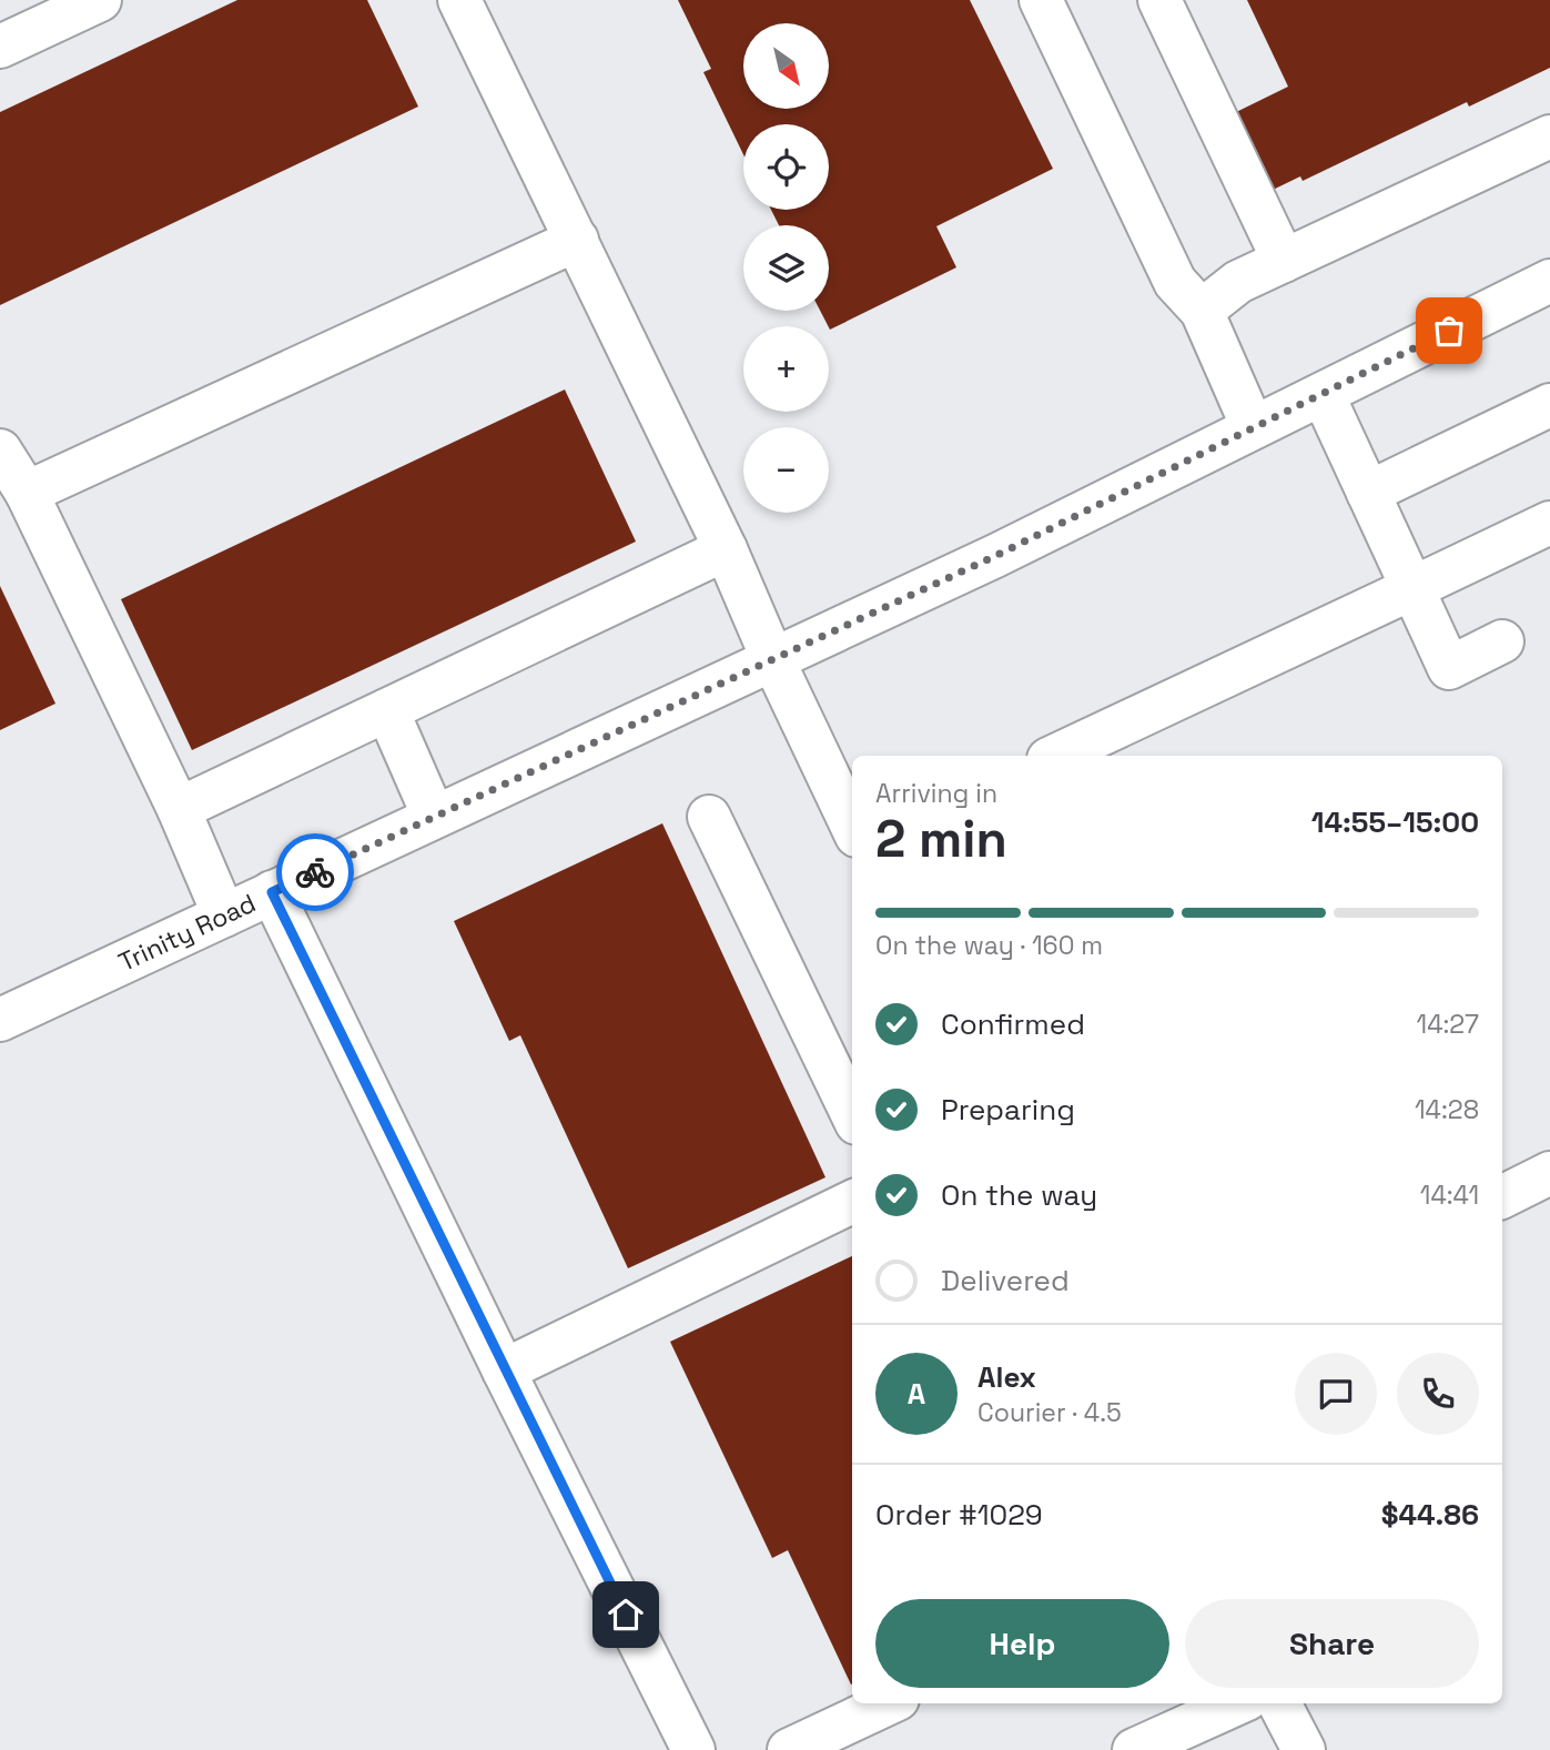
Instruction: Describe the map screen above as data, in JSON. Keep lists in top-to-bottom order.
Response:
{
  "streets": {
    "street": ["Trinity Road"]
  },
  "north": "bottom right",
  "page": {
    "map_buttons": ["+", "−"],
    "heading": ["2 min", "Arriving in", "14:55–15:00"],
    "panel": [
      "Alex",
      "Courier · 4.5",
      "Order #1029",
      "$44.86"
    ],
    "bar": "On the way · 160 m",
    "list": [
      ["Confirmed", "14:27"],
      ["Preparing", "14:28"],
      ["On the way", "14:41"],
      "Delivered"
    ],
    "round": "A",
    "buttons": ["Help", "Share"]
  }
}
